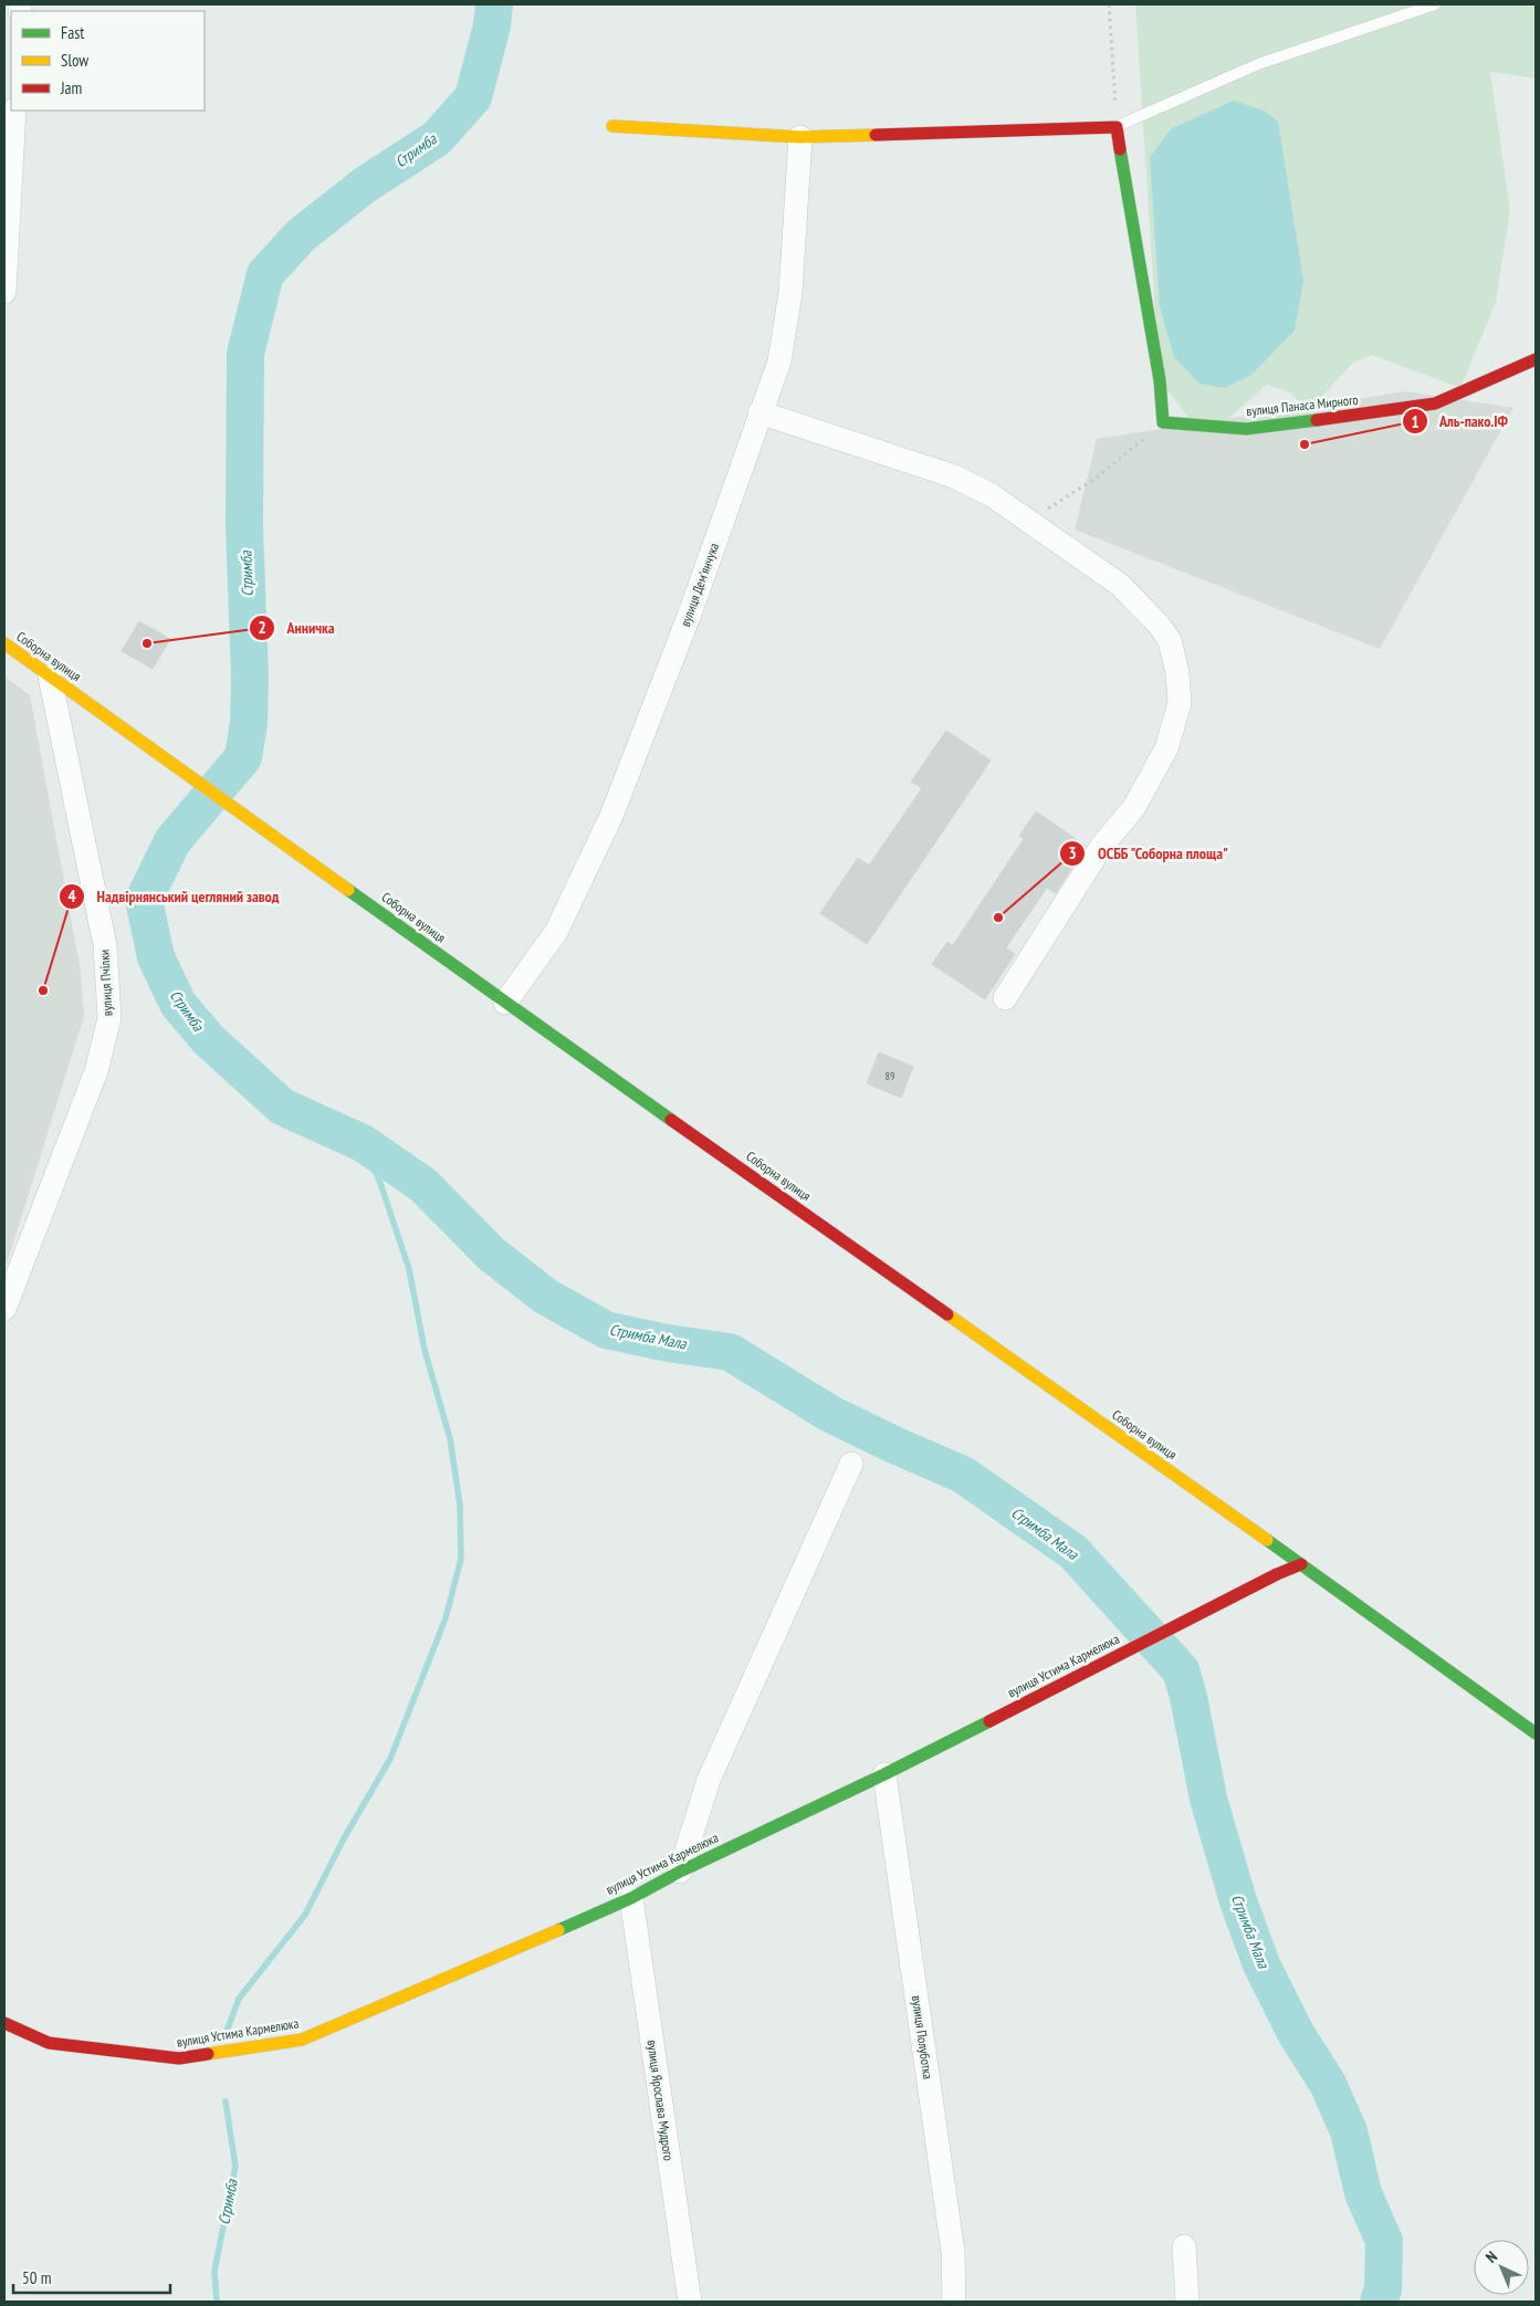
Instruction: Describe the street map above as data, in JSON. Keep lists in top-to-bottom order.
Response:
{
  "streets": {
    "street": [
      "вулиця Панаса Мирного",
      "вулиця Демʼянчука",
      "Соборна вулиця",
      "вулиця Пчілки",
      "вулиця Устима Кармелюка",
      "вулиця Полуботка",
      "вулиця Ярослава Мудрого"
    ]
  },
  "crossings": [
    ["вулиця Демʼянчука", "Соборна вулиця"],
    ["Соборна вулиця", "вулиця Пчілки"],
    ["Соборна вулиця", "вулиця Устима Кармелюка"],
    ["вулиця Устима Кармелюка", "вулиця Полуботка"],
    ["вулиця Устима Кармелюка", "вулиця Ярослава Мудрого"]
  ],
  "water": ["Стримба", "Стримба Мала"],
  "places": [
    "Аль-пако.ІФ",
    "Анничка",
    "ОСББ \"Соборна площа\"",
    "Надвірнянський цегляний завод"
  ],
  "house_numbers": ["89"],
  "legend": ["Fast", "Slow", "Jam"],
  "scale_bar": "50 m",
  "north": "top left"
}
